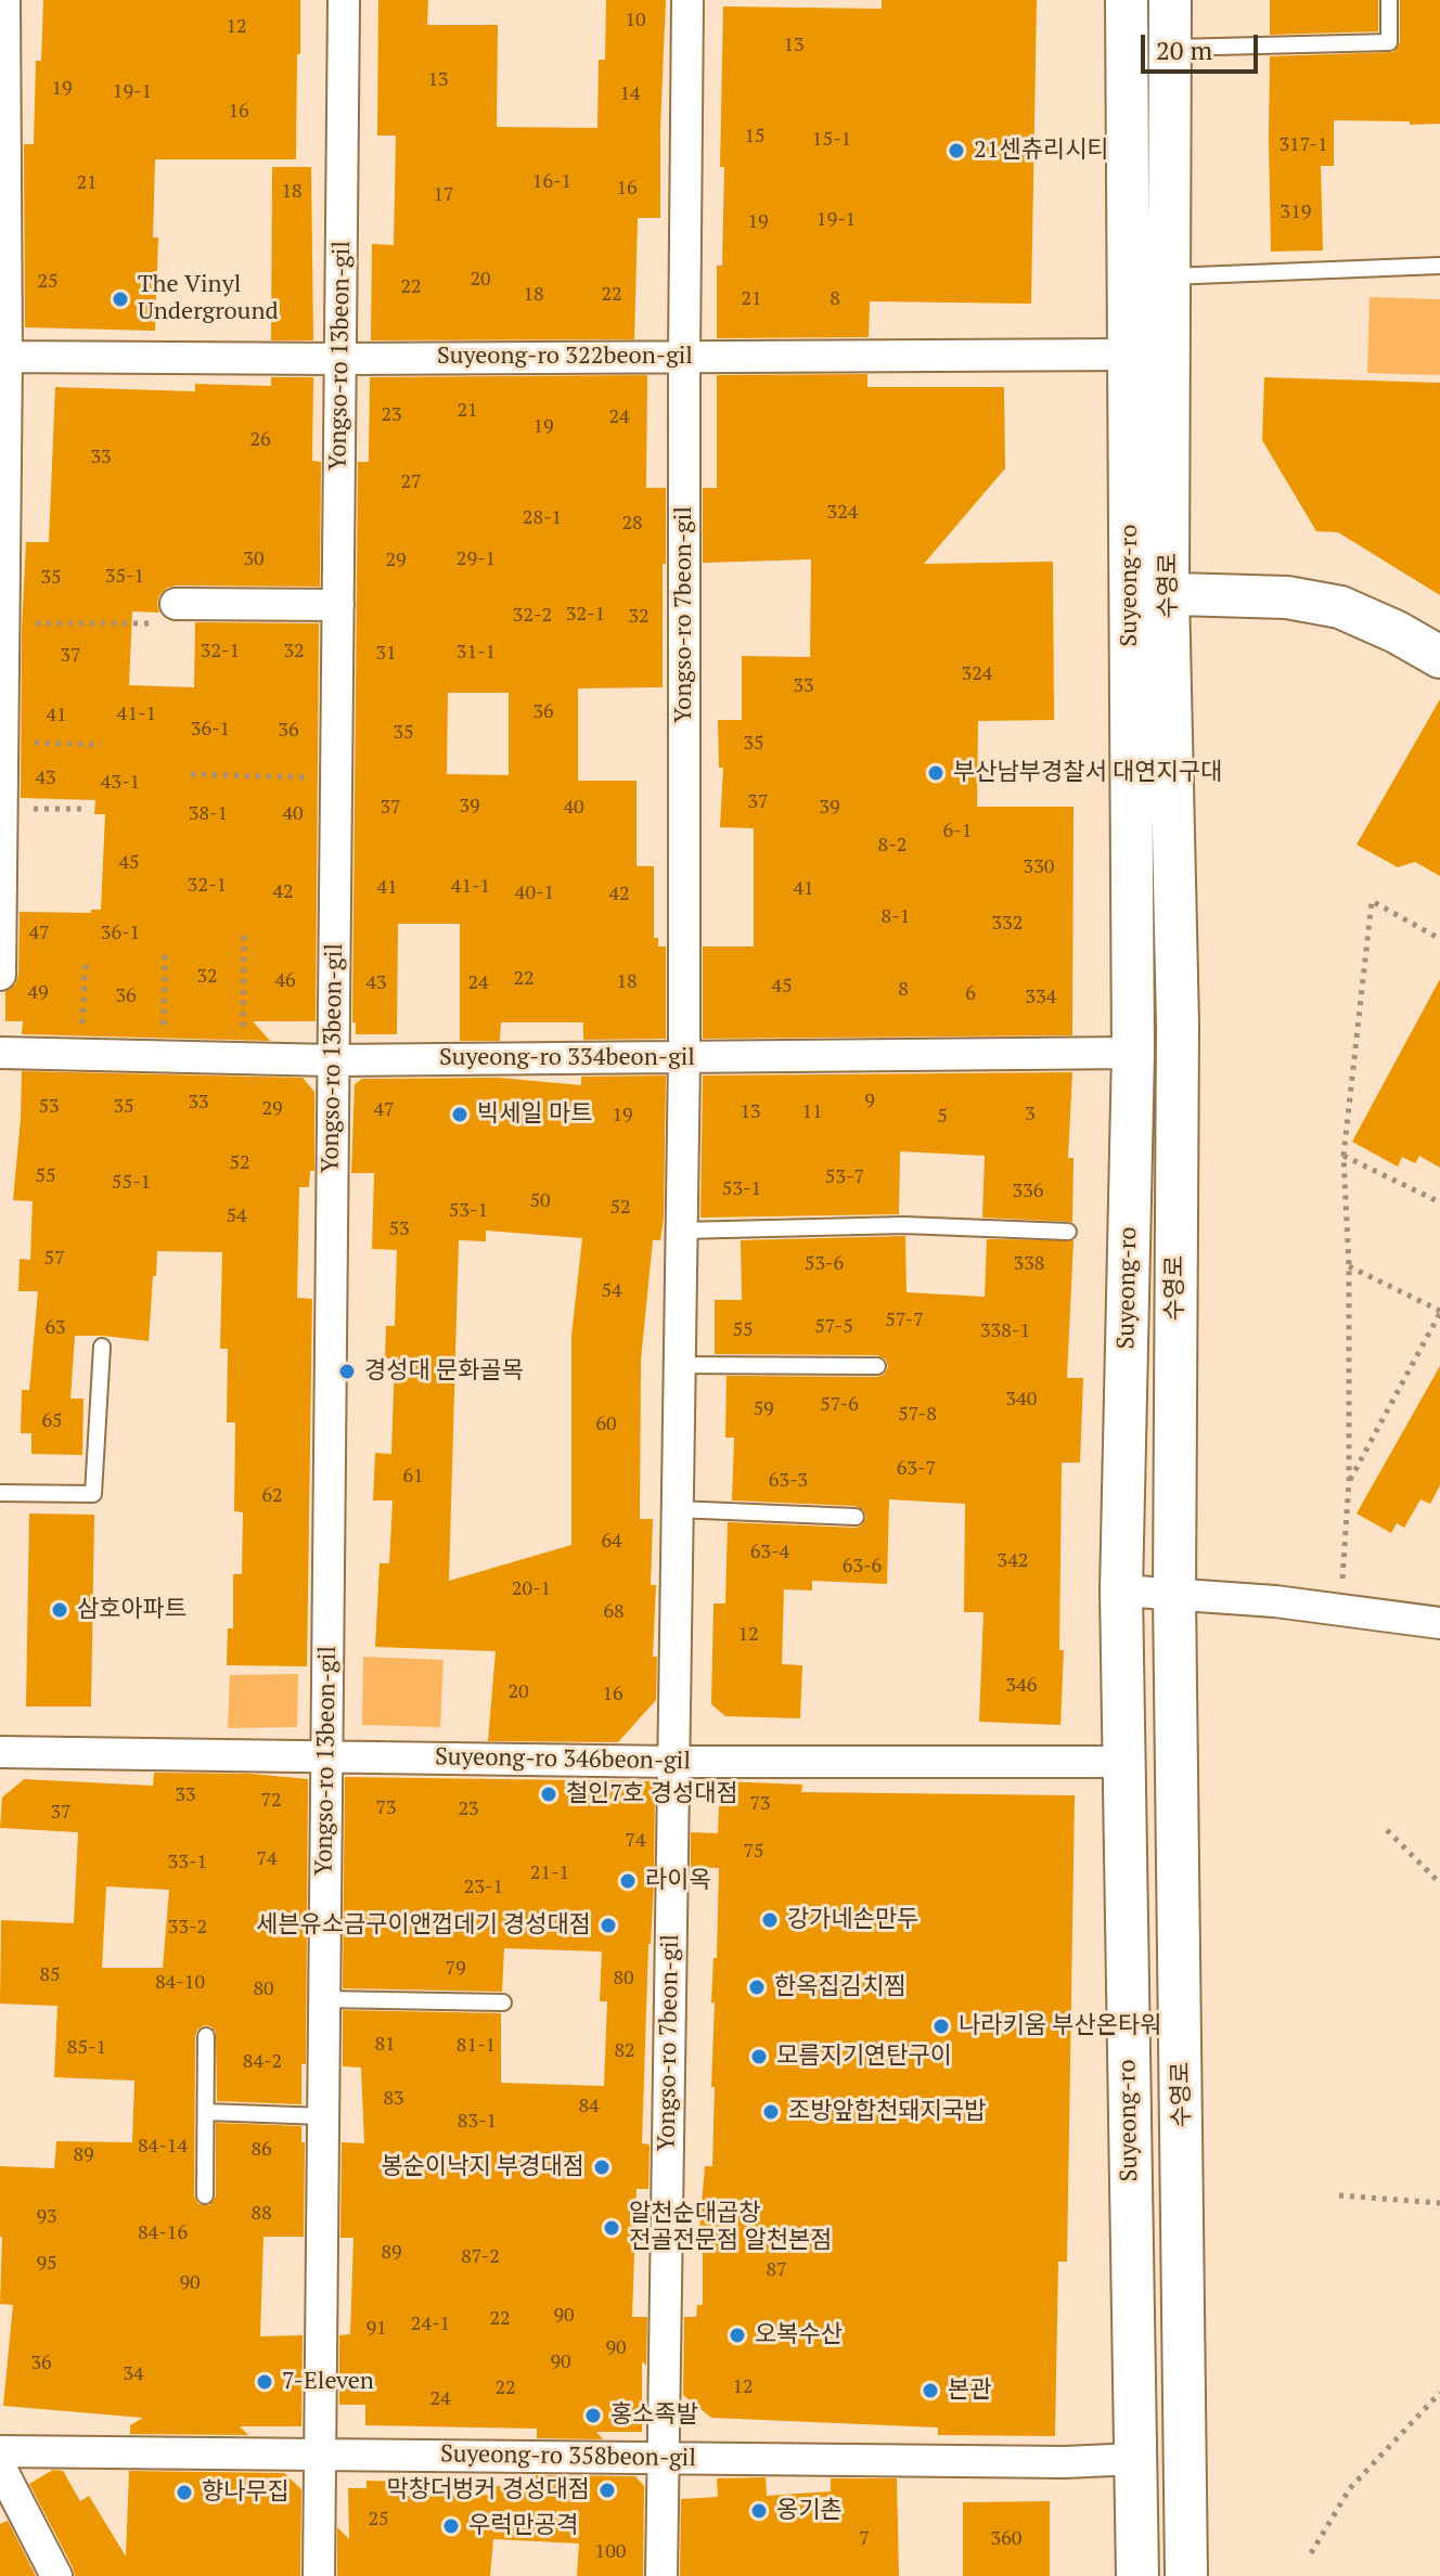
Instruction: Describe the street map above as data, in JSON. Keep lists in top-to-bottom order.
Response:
{
  "streets": {
    "main road": ["Suyeong-ro", "수영로"],
    "street": [
      "Yongso-ro 13beon-gil",
      "Suyeong-ro 322beon-gil",
      "Yongso-ro 7beon-gil",
      "Suyeong-ro 334beon-gil",
      "Suyeong-ro 346beon-gil",
      "Suyeong-ro 358beon-gil"
    ]
  },
  "crossings": [
    ["Yongso-ro 13beon-gil", "Suyeong-ro 322beon-gil"],
    ["Yongso-ro 13beon-gil", "Suyeong-ro 334beon-gil"],
    ["Yongso-ro 13beon-gil", "Suyeong-ro 346beon-gil"],
    ["Yongso-ro 13beon-gil", "Suyeong-ro 358beon-gil"],
    ["Suyeong-ro 322beon-gil", "Suyeong-ro"],
    ["Suyeong-ro 322beon-gil", "Yongso-ro 7beon-gil"],
    ["Suyeong-ro", "수영로"],
    ["Suyeong-ro", "Suyeong-ro 334beon-gil"],
    ["Suyeong-ro", "Suyeong-ro 346beon-gil"],
    ["Suyeong-ro", "Suyeong-ro 358beon-gil"],
    ["Yongso-ro 7beon-gil", "Suyeong-ro 334beon-gil"],
    ["Yongso-ro 7beon-gil", "Suyeong-ro 346beon-gil"],
    ["Yongso-ro 7beon-gil", "Suyeong-ro 358beon-gil"]
  ],
  "places": [
    "21센츄리시티",
    "The Vinyl Underground",
    "부산남부경찰서 대연지구대",
    "빅세일 마트",
    "경성대 문화골목",
    "삼호아파트",
    "철인7호 경성대점",
    "라이옥",
    "강가네손만두",
    "세븐유소금구이앤껍데기 경성대점",
    "한옥집김치찜",
    "나라키움 부산온타워",
    "모름지기연탄구이",
    "조방앞합천돼지국밥",
    "봉순이낙지 부경대점",
    "알천순대곱창 전골전문점 알천본점",
    "오복수산",
    "7-Eleven",
    "본관",
    "홍소족발",
    "막창더벙커 경성대점",
    "향나무집",
    "옹기촌",
    "우럭만공격"
  ],
  "house_numbers": [
    "10",
    "12",
    "13",
    "13",
    "19",
    "19-1",
    "14",
    "16",
    "15",
    "15-1",
    "317-1",
    "16-1",
    "21",
    "16",
    "18",
    "17",
    "319",
    "19-1",
    "19",
    "20",
    "25",
    "22",
    "18",
    "22",
    "21",
    "8",
    "21",
    "23",
    "24",
    "19",
    "26",
    "33",
    "27",
    "324",
    "28-1",
    "28",
    "30",
    "29-1",
    "29",
    "35-1",
    "35",
    "32-1",
    "32-2",
    "32",
    "32-1",
    "32",
    "31-1",
    "31",
    "37",
    "324",
    "33",
    "36",
    "41-1",
    "41",
    "36-1",
    "36",
    "35",
    "35",
    "43",
    "43-1",
    "37",
    "39",
    "37",
    "40",
    "39",
    "38-1",
    "40",
    "6-1",
    "8-2",
    "45",
    "330",
    "32-1",
    "41-1",
    "41",
    "41",
    "42",
    "40-1",
    "42",
    "8-1",
    "332",
    "47",
    "36-1",
    "32",
    "22",
    "46",
    "18",
    "43",
    "24",
    "45",
    "8",
    "49",
    "6",
    "36",
    "334",
    "9",
    "33",
    "53",
    "35",
    "29",
    "47",
    "13",
    "11",
    "3",
    "19",
    "5",
    "52",
    "55",
    "53-7",
    "55-1",
    "53-1",
    "336",
    "50",
    "52",
    "53-1",
    "54",
    "53",
    "57",
    "53-6",
    "338",
    "54",
    "57-7",
    "57-5",
    "63",
    "55",
    "338-1",
    "340",
    "57-6",
    "59",
    "57-8",
    "65",
    "60",
    "63-7",
    "61",
    "63-3",
    "62",
    "64",
    "63-4",
    "342",
    "63-6",
    "20-1",
    "68",
    "12",
    "346",
    "20",
    "16",
    "33",
    "72",
    "73",
    "73",
    "23",
    "37",
    "74",
    "75",
    "74",
    "33-1",
    "21-1",
    "23-1",
    "33-2",
    "79",
    "85",
    "80",
    "84-10",
    "80",
    "81",
    "81-1",
    "85-1",
    "82",
    "84-2",
    "83",
    "84",
    "83-1",
    "84-14",
    "86",
    "89",
    "88",
    "93",
    "84-16",
    "89",
    "87-2",
    "95",
    "87",
    "90",
    "90",
    "22",
    "24-1",
    "91",
    "90",
    "90",
    "36",
    "34",
    "12",
    "22",
    "24",
    "25",
    "7",
    "360",
    "100"
  ],
  "scale_bar": "20 m"
}
